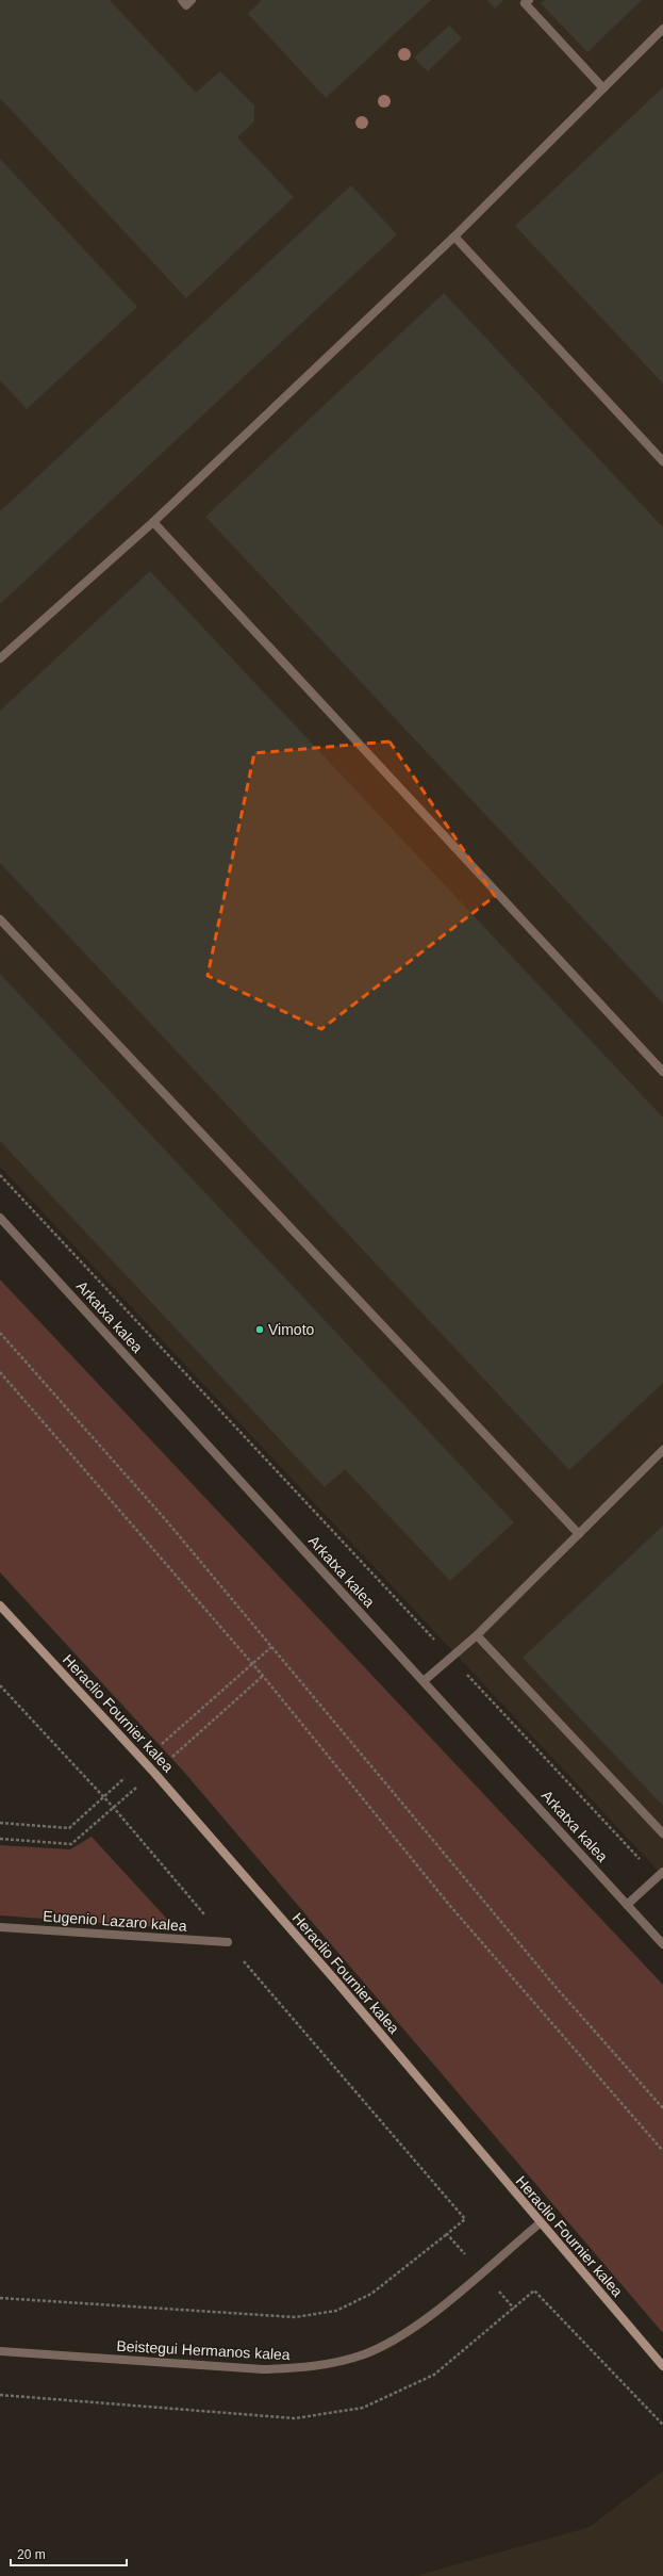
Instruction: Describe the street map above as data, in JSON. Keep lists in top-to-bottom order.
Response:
{
  "streets": {
    "main road": ["Heraclio Fournier kalea"],
    "street": ["Arkatxa kalea", "Eugenio Lazaro kalea", "Beistegui Hermanos kalea"]
  },
  "crossings": [
    ["Heraclio Fournier kalea", "Beistegui Hermanos kalea"]
  ],
  "places": ["Vimoto"],
  "scale_bar": "20 m"
}
